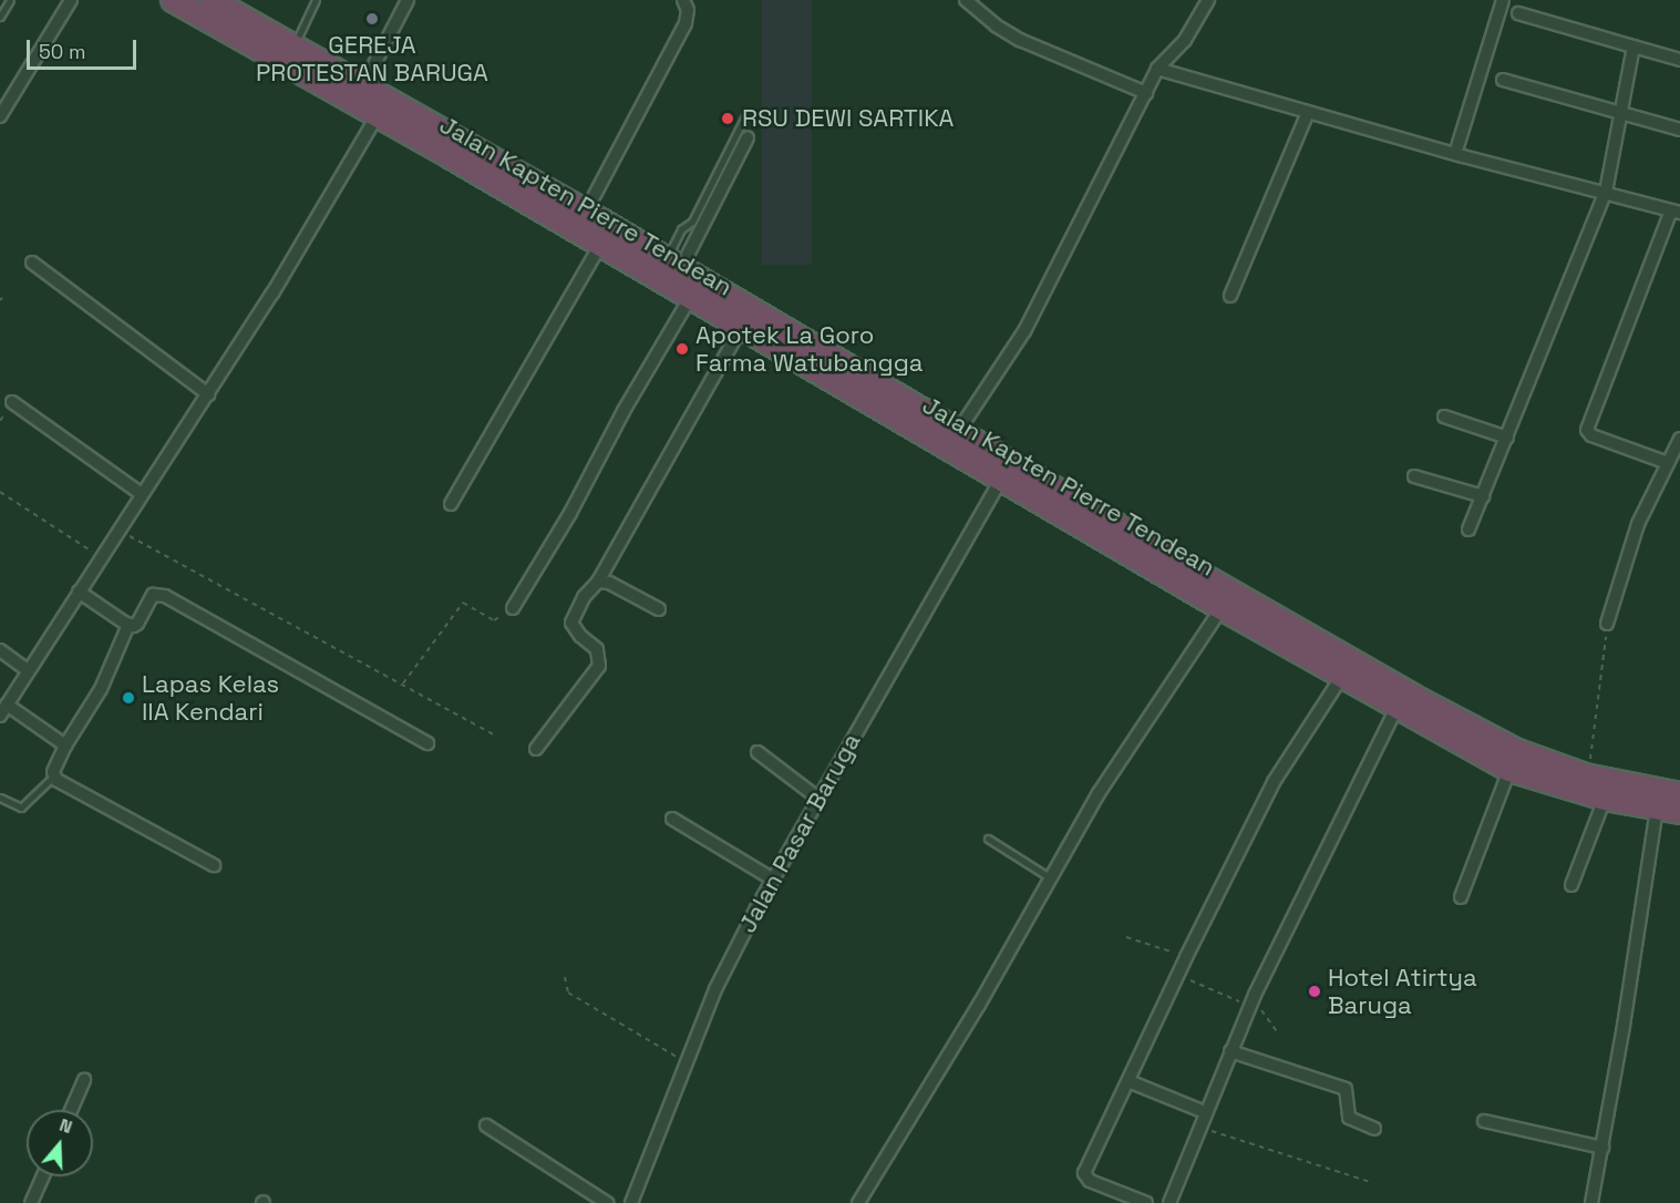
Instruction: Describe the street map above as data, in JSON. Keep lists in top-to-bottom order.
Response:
{
  "streets": {
    "highway": ["Jalan Kapten Pierre Tendean"],
    "street": ["Jalan Pasar Baruga"]
  },
  "crossings": [
    ["Jalan Kapten Pierre Tendean", "Jalan Pasar Baruga"]
  ],
  "places": [
    "GEREJA PROTESTAN BARUGA",
    "RSU DEWI SARTIKA",
    "Apotek La Goro Farma Watubangga",
    "Lapas Kelas IIA Kendari",
    "Hotel Atirtya Baruga"
  ],
  "scale_bar": "50 m",
  "north": "top"
}
